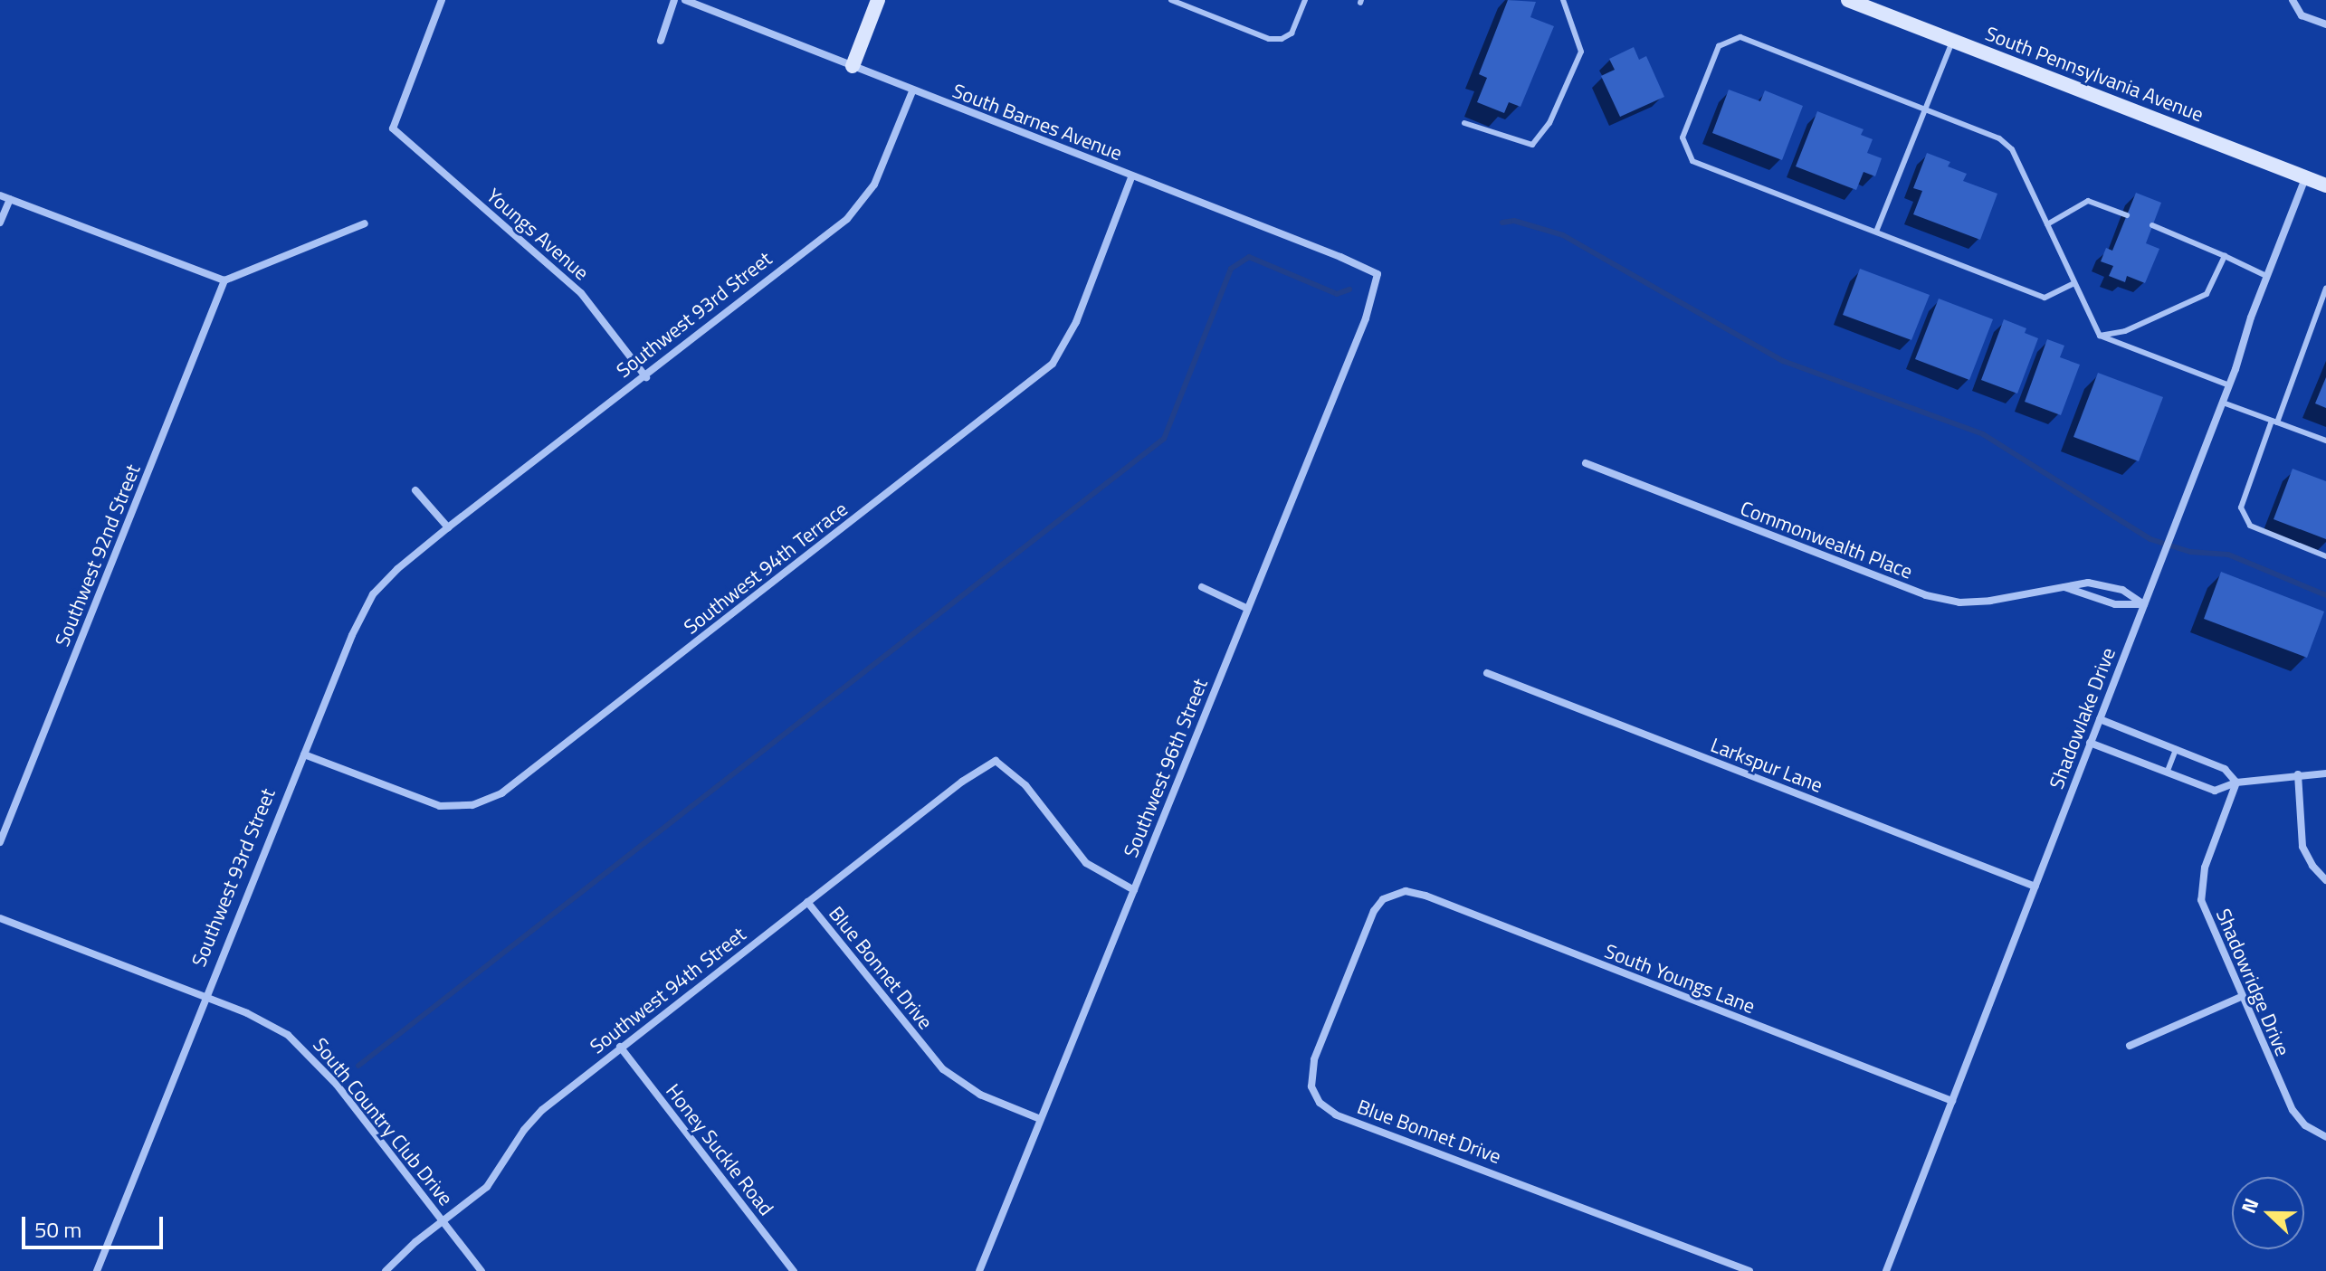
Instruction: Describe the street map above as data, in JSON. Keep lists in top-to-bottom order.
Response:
{
  "streets": {
    "main road": ["South Pennsylvania Avenue"],
    "street": [
      "South Barnes Avenue",
      "Youngs Avenue",
      "Southwest 93rd Street",
      "Commonwealth Place",
      "Southwest 92nd Street",
      "Southwest 94th Terrace",
      "Shadowlake Drive",
      "Larkspur Lane",
      "Southwest 96th Street",
      "Blue Bonnet Drive",
      "South Youngs Lane",
      "Shadowridge Drive",
      "Southwest 94th Street",
      "South Country Club Drive",
      "Honey Suckle Road"
    ]
  },
  "crossings": [
    ["South Pennsylvania Avenue", "Shadowlake Drive"],
    ["South Barnes Avenue", "Southwest 93rd Street"],
    ["South Barnes Avenue", "Southwest 94th Terrace"],
    ["South Barnes Avenue", "Southwest 96th Street"],
    ["Youngs Avenue", "Southwest 93rd Street"],
    ["Southwest 93rd Street", "Southwest 94th Terrace"],
    ["Southwest 93rd Street", "South Country Club Drive"],
    ["Commonwealth Place", "Shadowlake Drive"],
    ["Shadowlake Drive", "Larkspur Lane"],
    ["Shadowlake Drive", "South Youngs Lane"],
    ["Southwest 96th Street", "Blue Bonnet Drive"],
    ["Southwest 96th Street", "Southwest 94th Street"],
    ["Blue Bonnet Drive", "South Youngs Lane"],
    ["Blue Bonnet Drive", "Southwest 94th Street"],
    ["Southwest 94th Street", "South Country Club Drive"],
    ["Southwest 94th Street", "Honey Suckle Road"]
  ],
  "scale_bar": "50 m",
  "north": "left"
}
